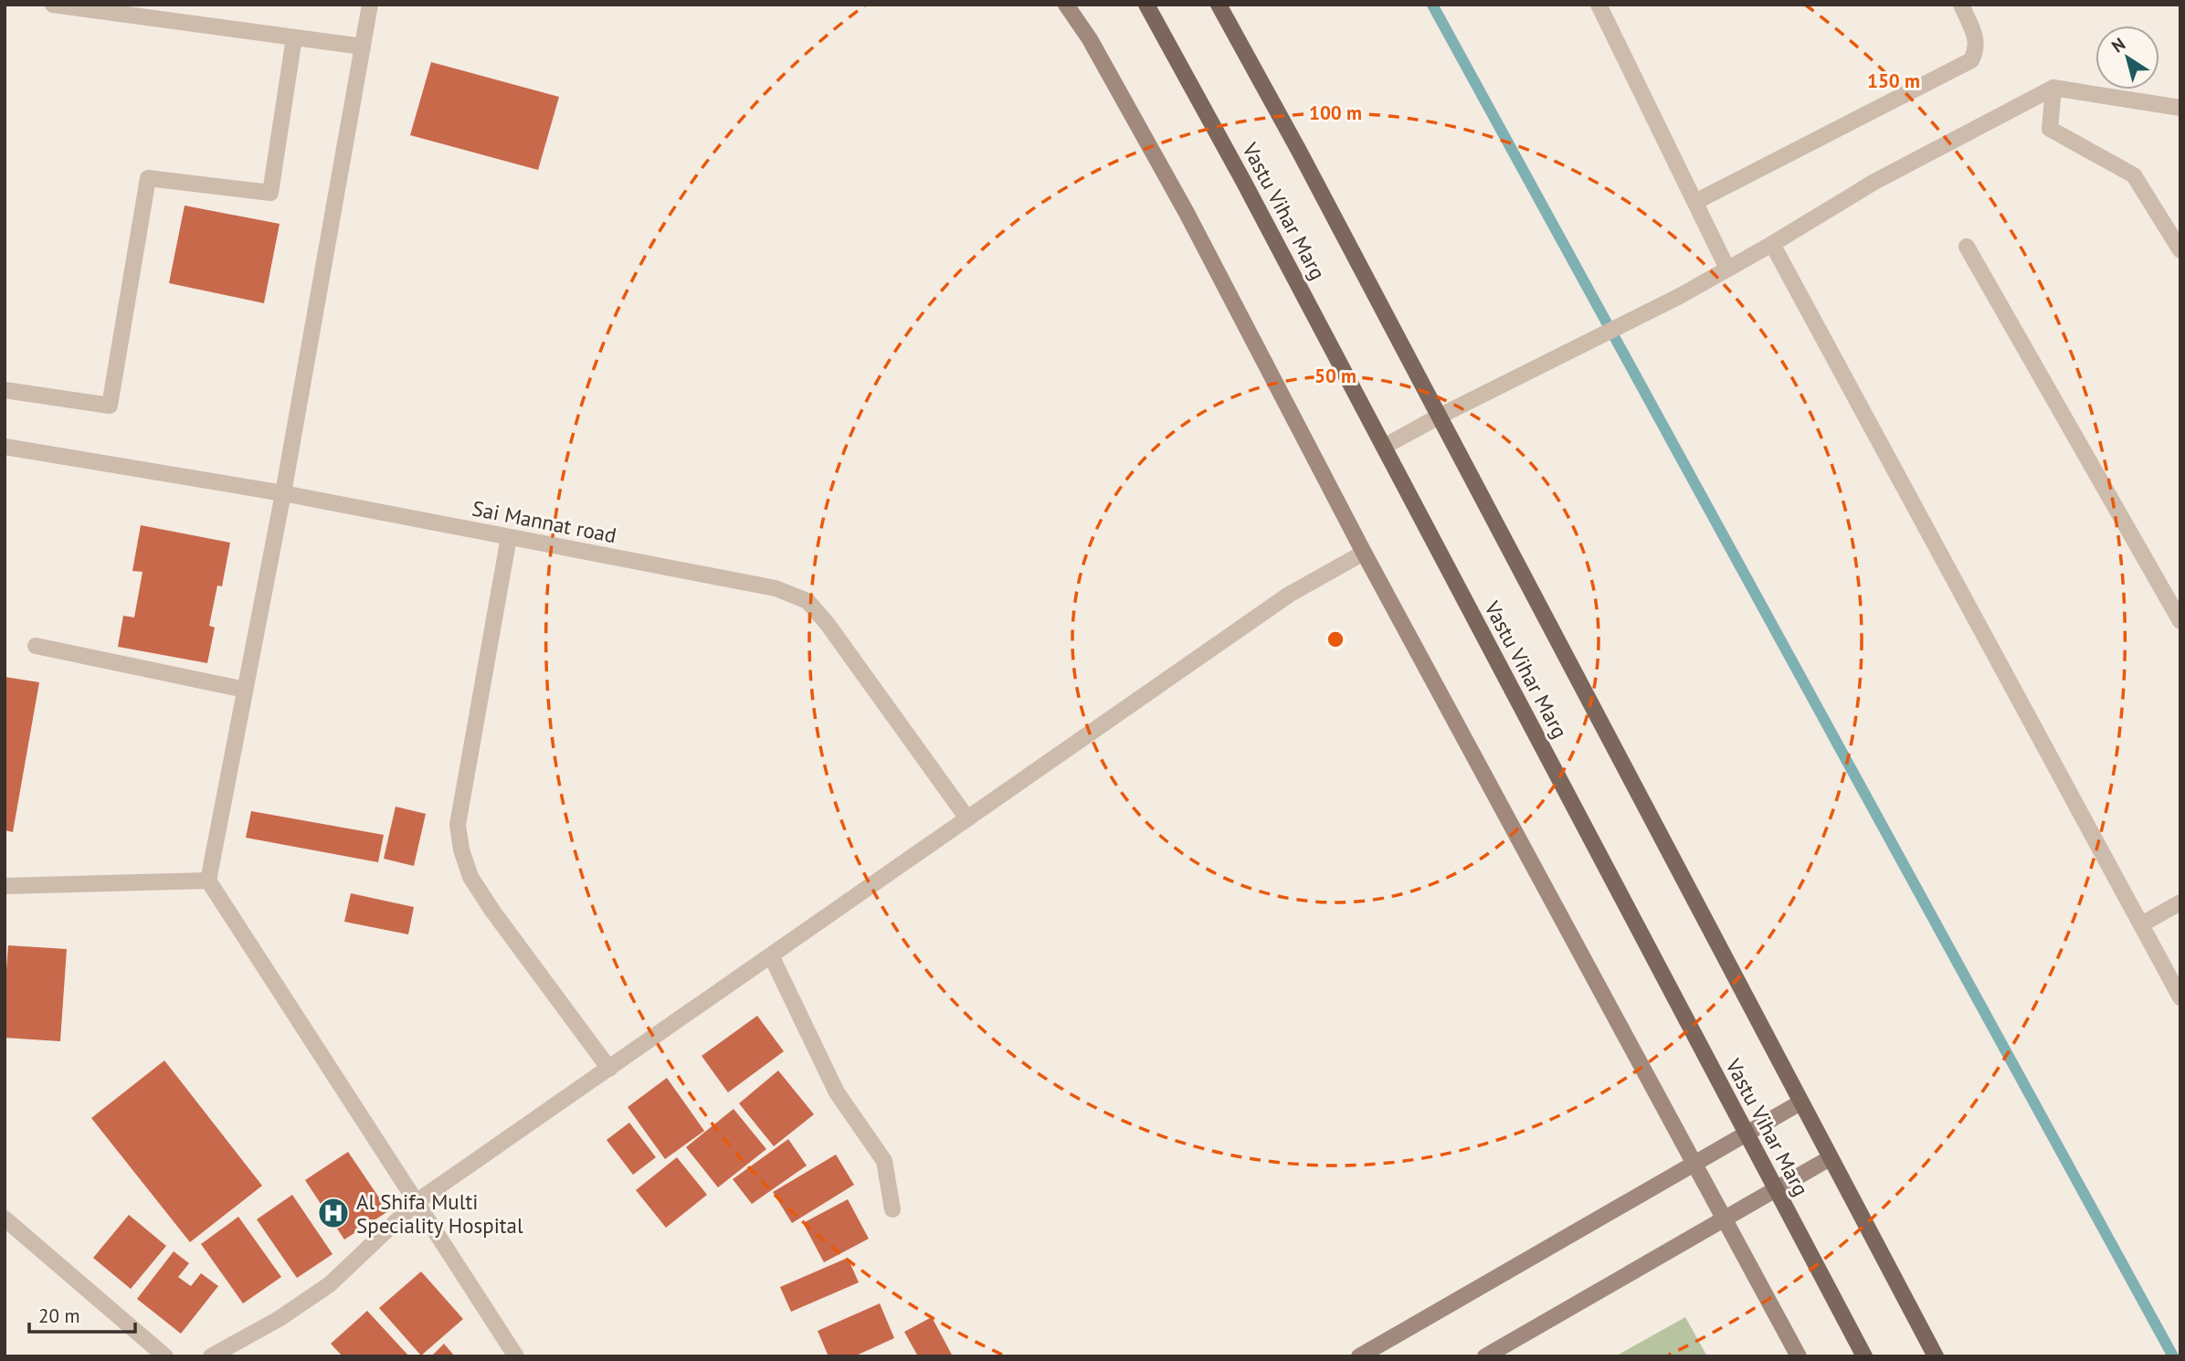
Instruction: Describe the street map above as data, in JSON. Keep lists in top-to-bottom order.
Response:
{
  "streets": {
    "main road": ["Vastu Vihar Marg"],
    "street": ["Sai Mannat road"]
  },
  "places": {
    "hospital": ["Al Shifa Multi Speciality Hospital"]
  },
  "scale_bar": "20 m",
  "north": "top left",
  "rings": ["150 m", "100 m", "50 m"]
}
